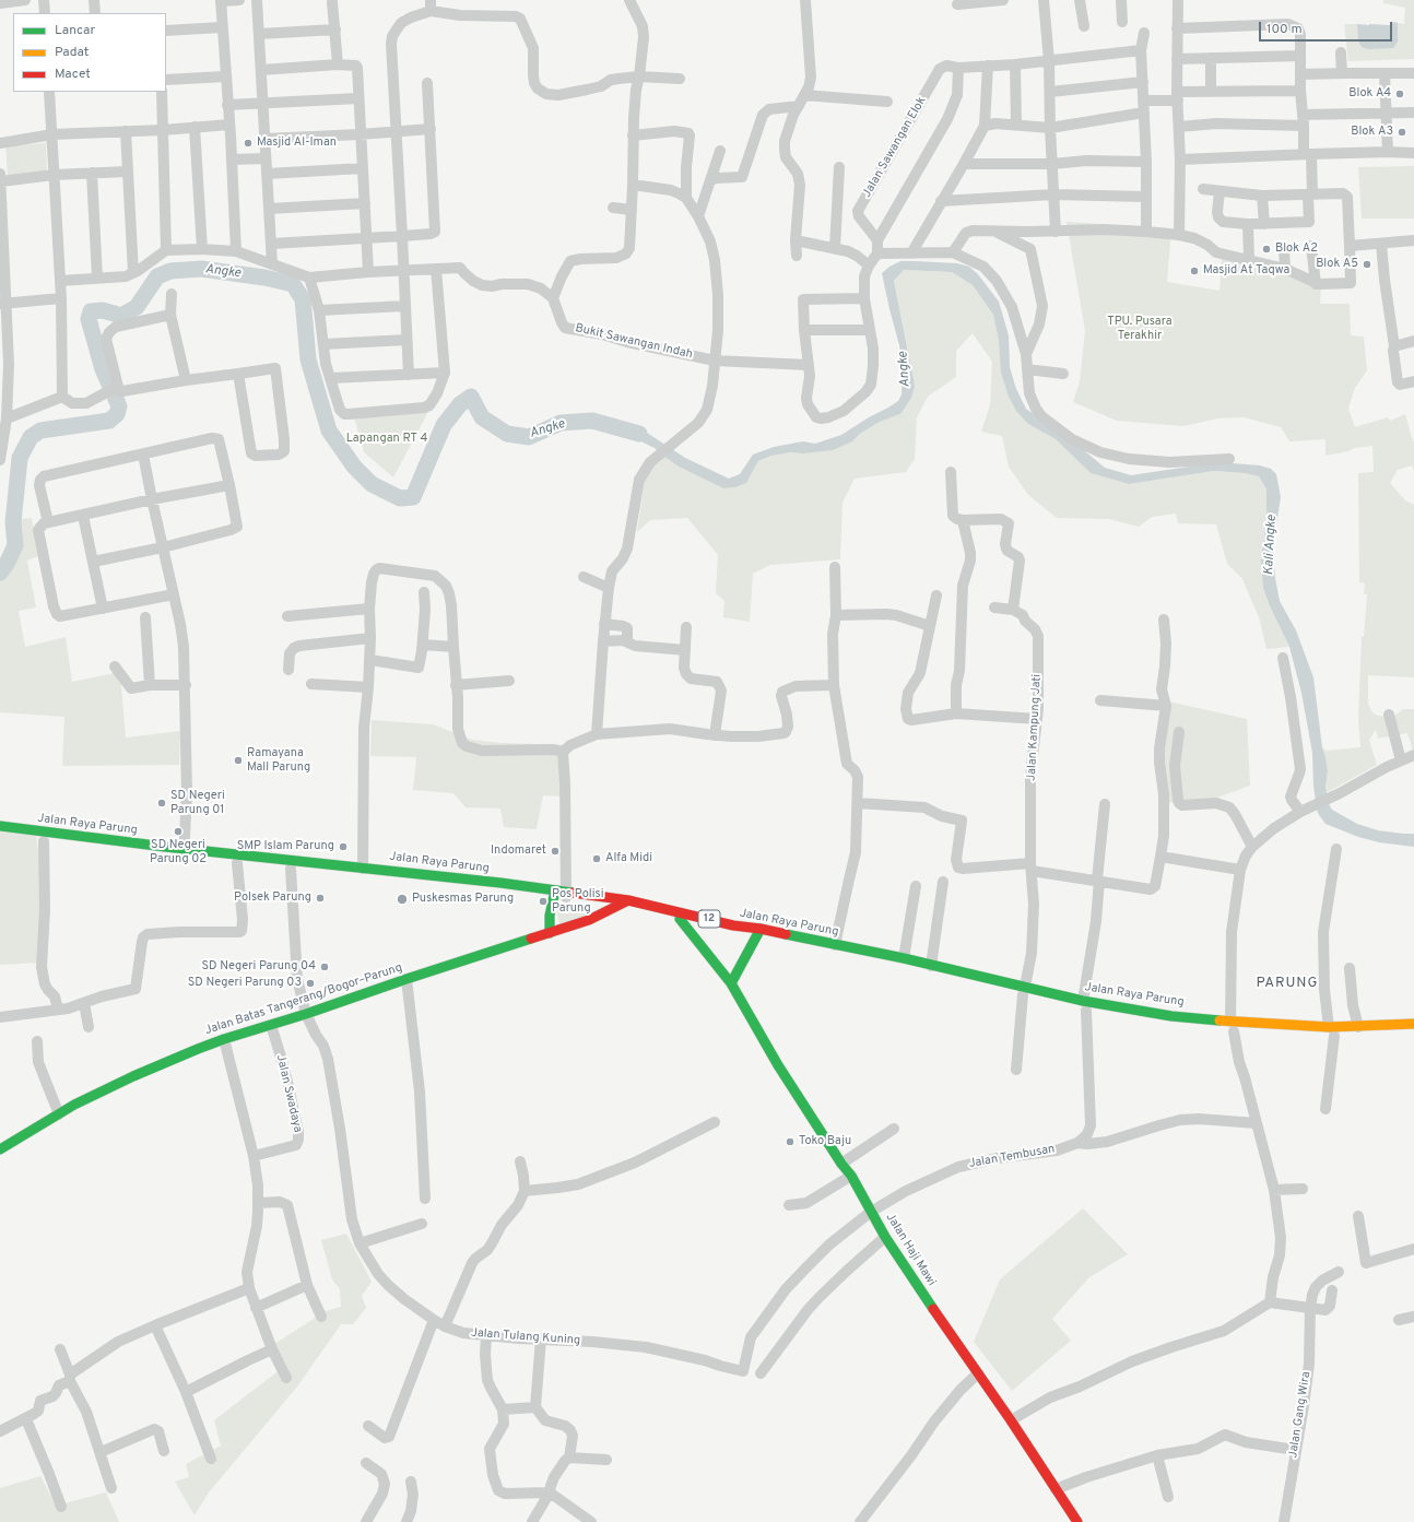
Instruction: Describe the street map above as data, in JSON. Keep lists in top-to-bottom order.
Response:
{
  "streets": {
    "main road": [
      "Jalan Raya Parung",
      "12",
      "Jalan Batas Tangerang/Bogor–Parung",
      "Jalan Haji Mawi"
    ],
    "street": [
      "Jalan Sawangan Elok",
      "Bukit Sawangan Indah",
      "Jalan Kampung Jati",
      "Jalan Swadaya",
      "Jalan Tembusan",
      "Jalan Tulang Kuning",
      "Jalan Gang Wira"
    ]
  },
  "crossings": [
    ["Jalan Kampung Jati", "Jalan Raya Parung"],
    ["Jalan Raya Parung", "Jalan Batas Tangerang/Bogor–Parung"],
    ["Jalan Raya Parung", "Jalan Haji Mawi"],
    ["Jalan Raya Parung", "Jalan Tulang Kuning"],
    ["Jalan Batas Tangerang/Bogor–Parung", "Jalan Swadaya"],
    ["Jalan Batas Tangerang/Bogor–Parung", "Jalan Tulang Kuning"],
    ["Jalan Tembusan", "Jalan Haji Mawi"],
    ["Jalan Tembusan", "Jalan Tulang Kuning"],
    ["Jalan Haji Mawi", "Jalan Tulang Kuning"]
  ],
  "districts": ["PARUNG"],
  "water": ["Angke", "Kali Angke"],
  "parks": ["TPU. Pusara Terakhir", "Lapangan RT 4"],
  "places": [
    "Blok A4",
    "Blok A3",
    "Masjid Al-Iman",
    "Blok A2",
    "Blok A5",
    "Masjid At Taqwa",
    "Ramayana Mall Parung",
    "SD Negeri Parung 01",
    "SD Negeri Parung 02",
    "SMP Islam Parung",
    "Indomaret",
    "Alfa Midi",
    "Polsek Parung",
    "Puskesmas Parung",
    "Pos Polisi Parung",
    "SD Negeri Parung 04",
    "SD Negeri Parung 03",
    "Toko Baju"
  ],
  "legend": ["Lancar", "Padat", "Macet"],
  "scale_bar": "100 m"
}
